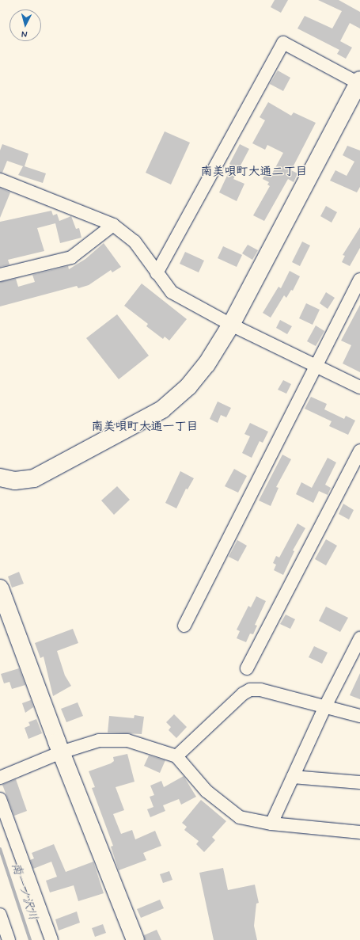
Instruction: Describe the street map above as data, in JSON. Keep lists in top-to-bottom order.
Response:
{
  "districts": ["南美唄町大通二丁目", "南美唄町大通一丁目"],
  "water": ["南一ノ沢川"],
  "north": "bottom"
}
